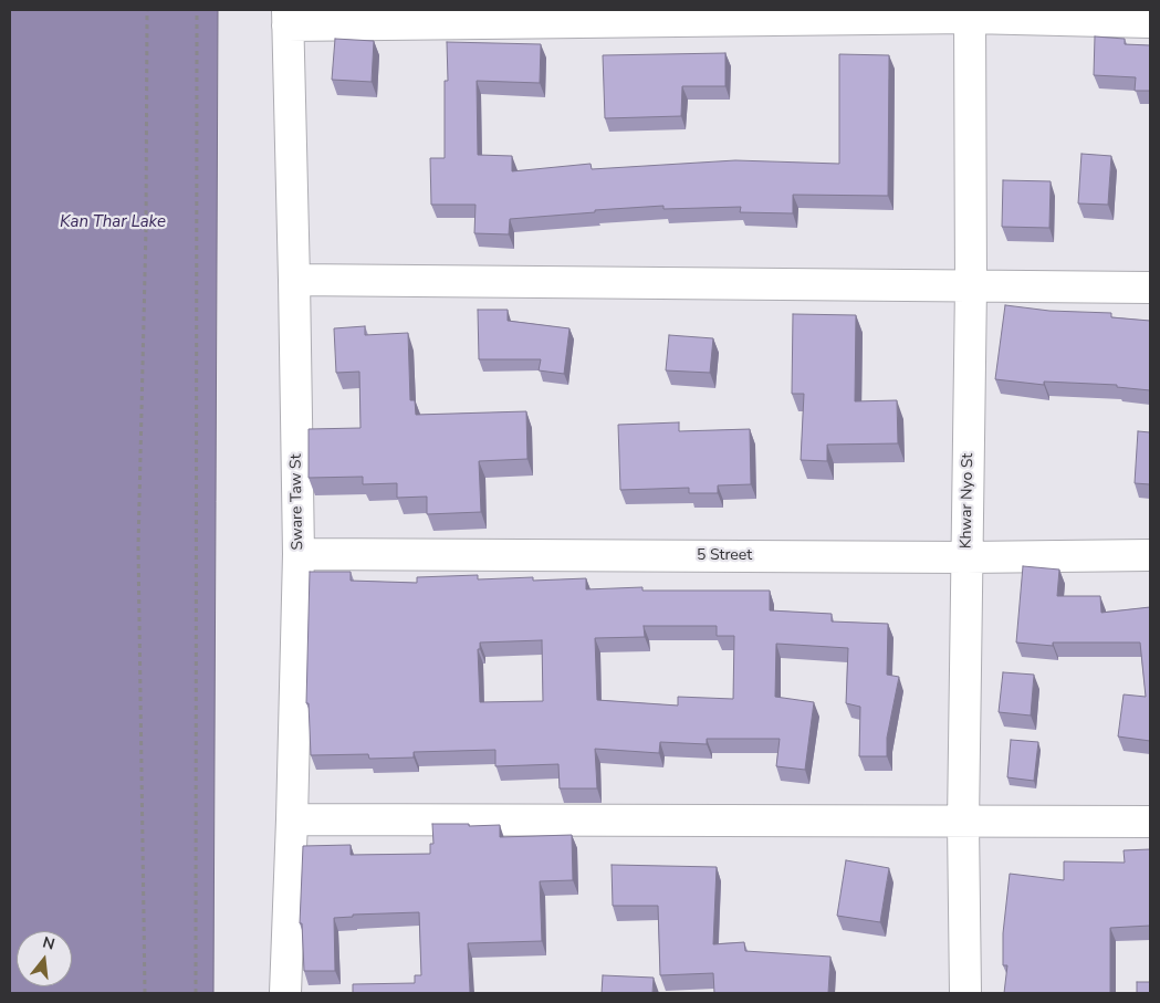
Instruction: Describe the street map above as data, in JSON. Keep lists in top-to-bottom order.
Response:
{
  "streets": {
    "street": ["Khwar Nyo St", "Sware Taw St", "5 Street"]
  },
  "crossings": [
    ["Khwar Nyo St", "5 Street"],
    ["Sware Taw St", "5 Street"]
  ],
  "water": ["Kan Thar Lake"],
  "north": "top"
}
